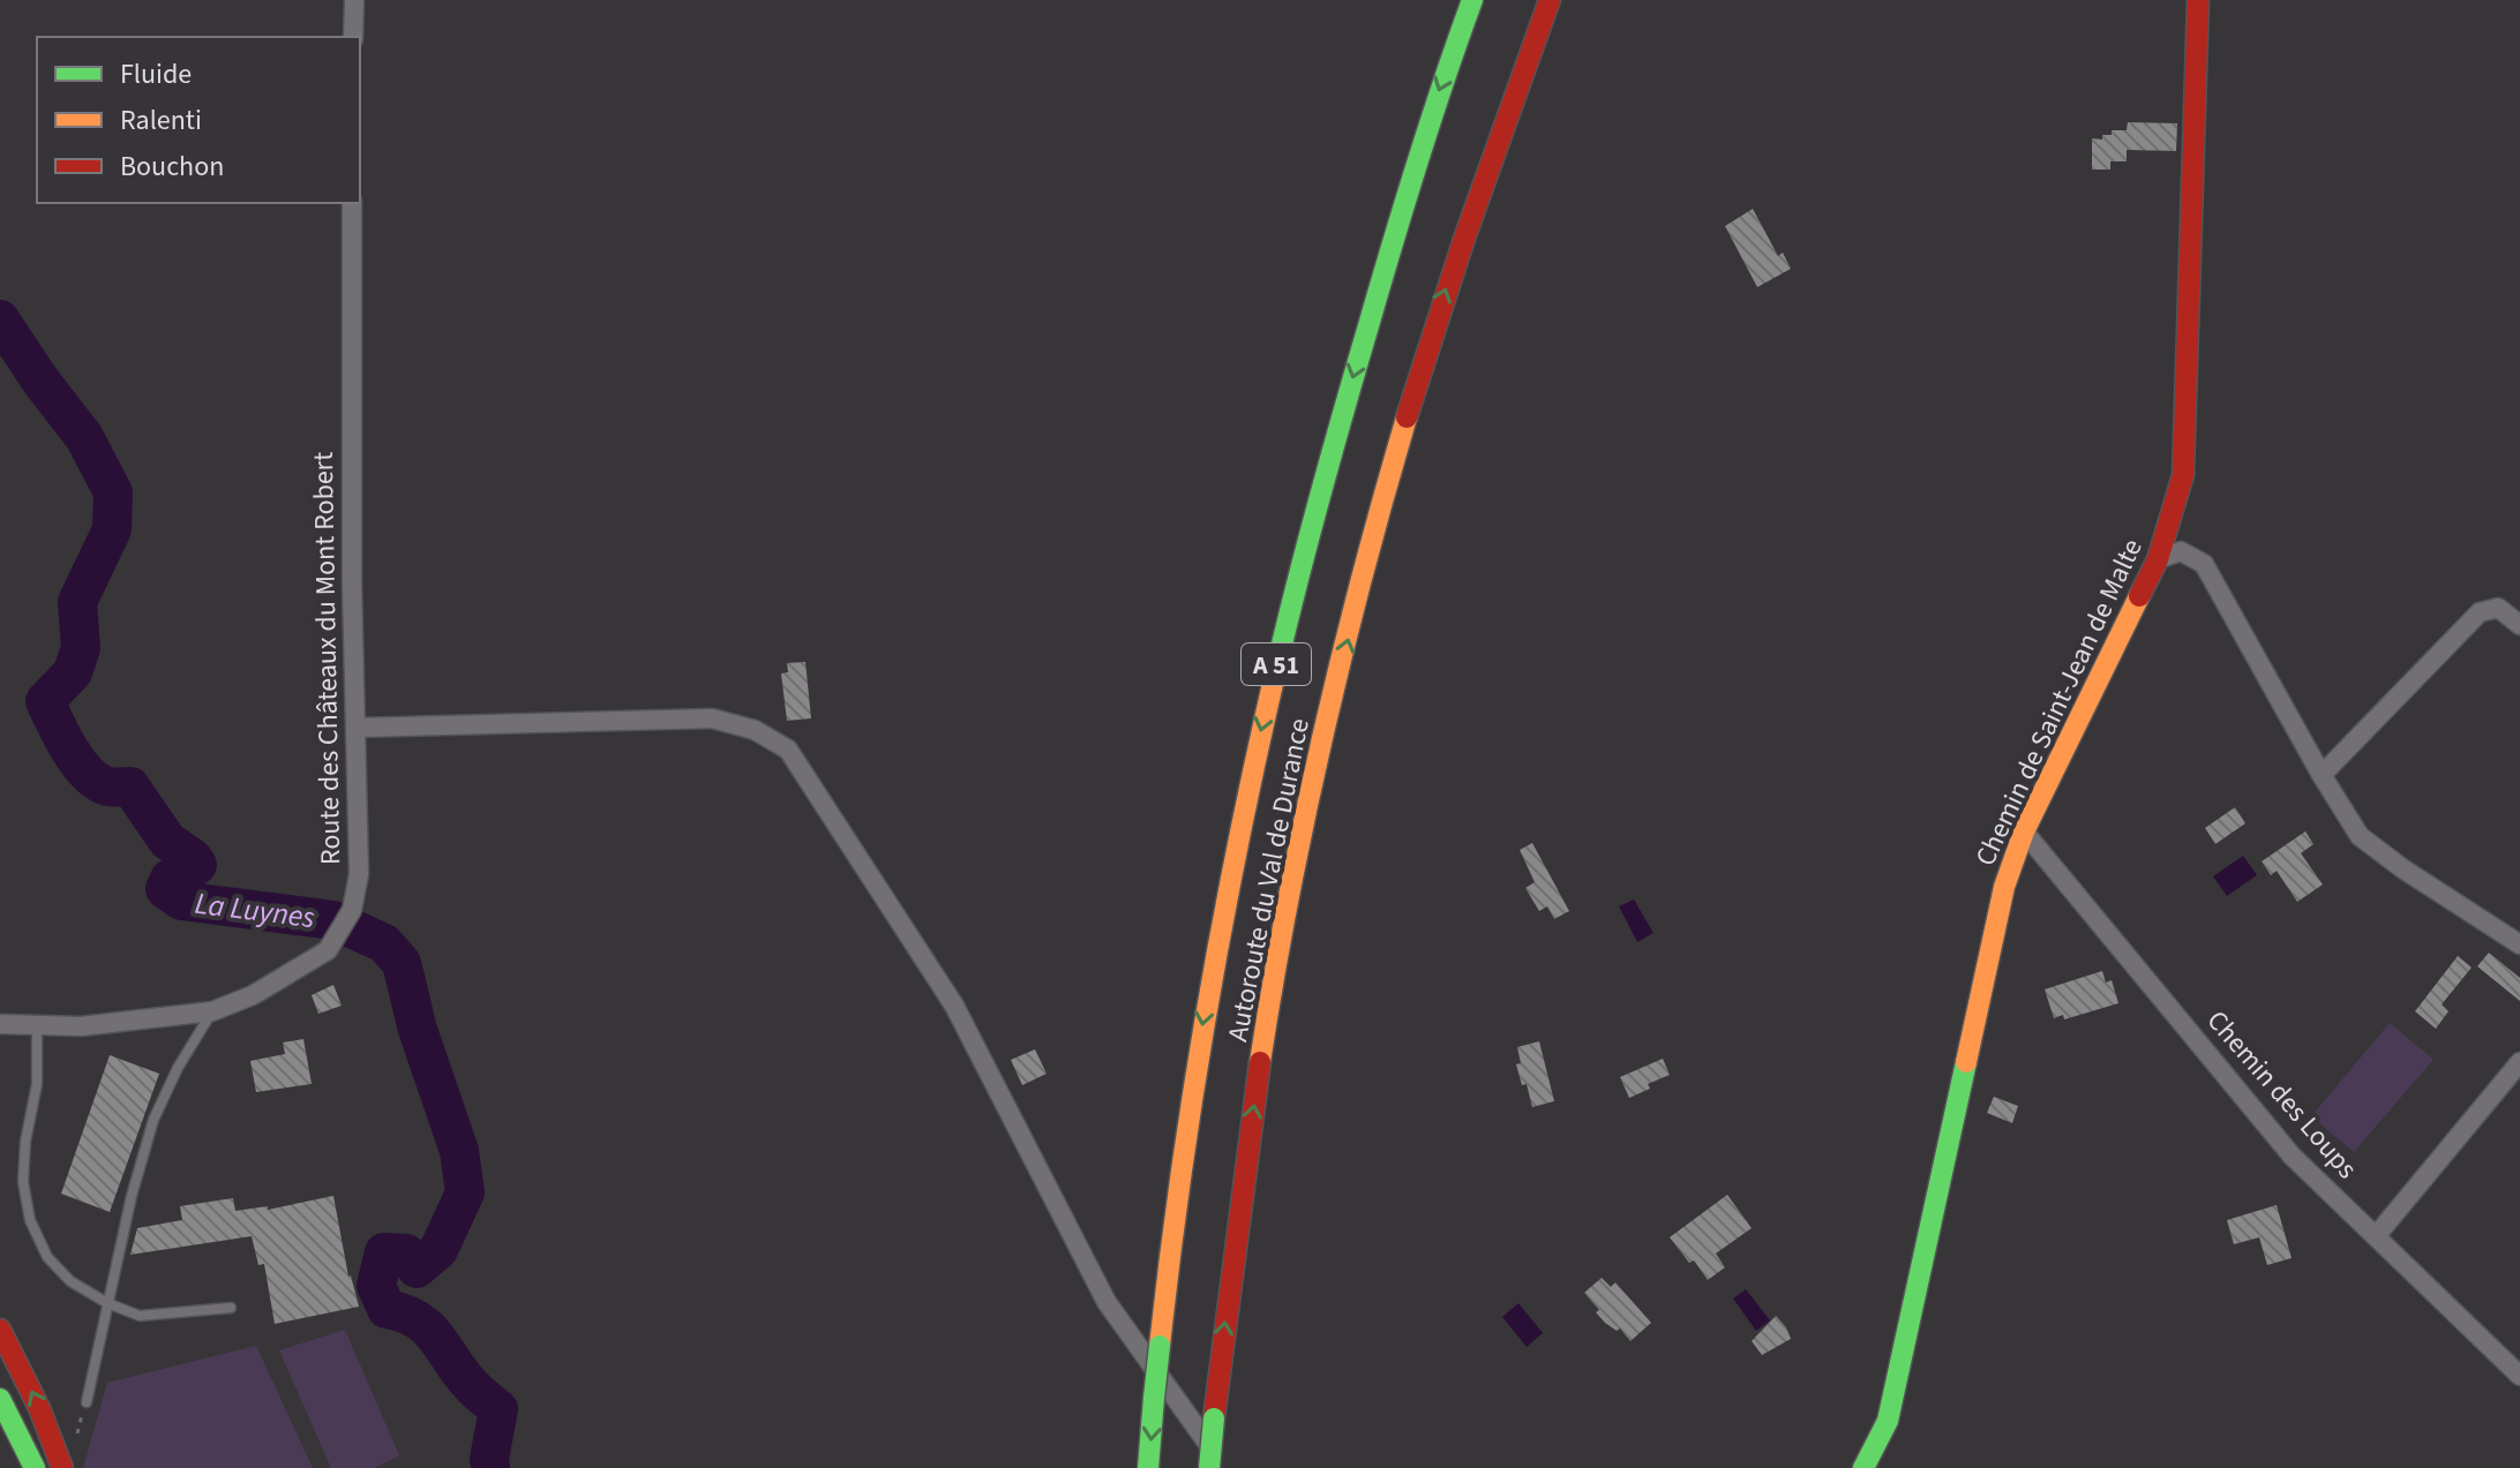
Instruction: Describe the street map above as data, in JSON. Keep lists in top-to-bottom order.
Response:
{
  "streets": {
    "main road": ["A 51", "Chemin de Saint-Jean de Malte", "Autoroute du Val de Durance"],
    "street": ["Route des Châteaux du Mont Robert", "Chemin des Loups"]
  },
  "crossings": [
    ["Chemin de Saint-Jean de Malte", "Chemin des Loups"]
  ],
  "water": ["La Luynes"],
  "legend": ["Fluide", "Ralenti", "Bouchon"]
}
